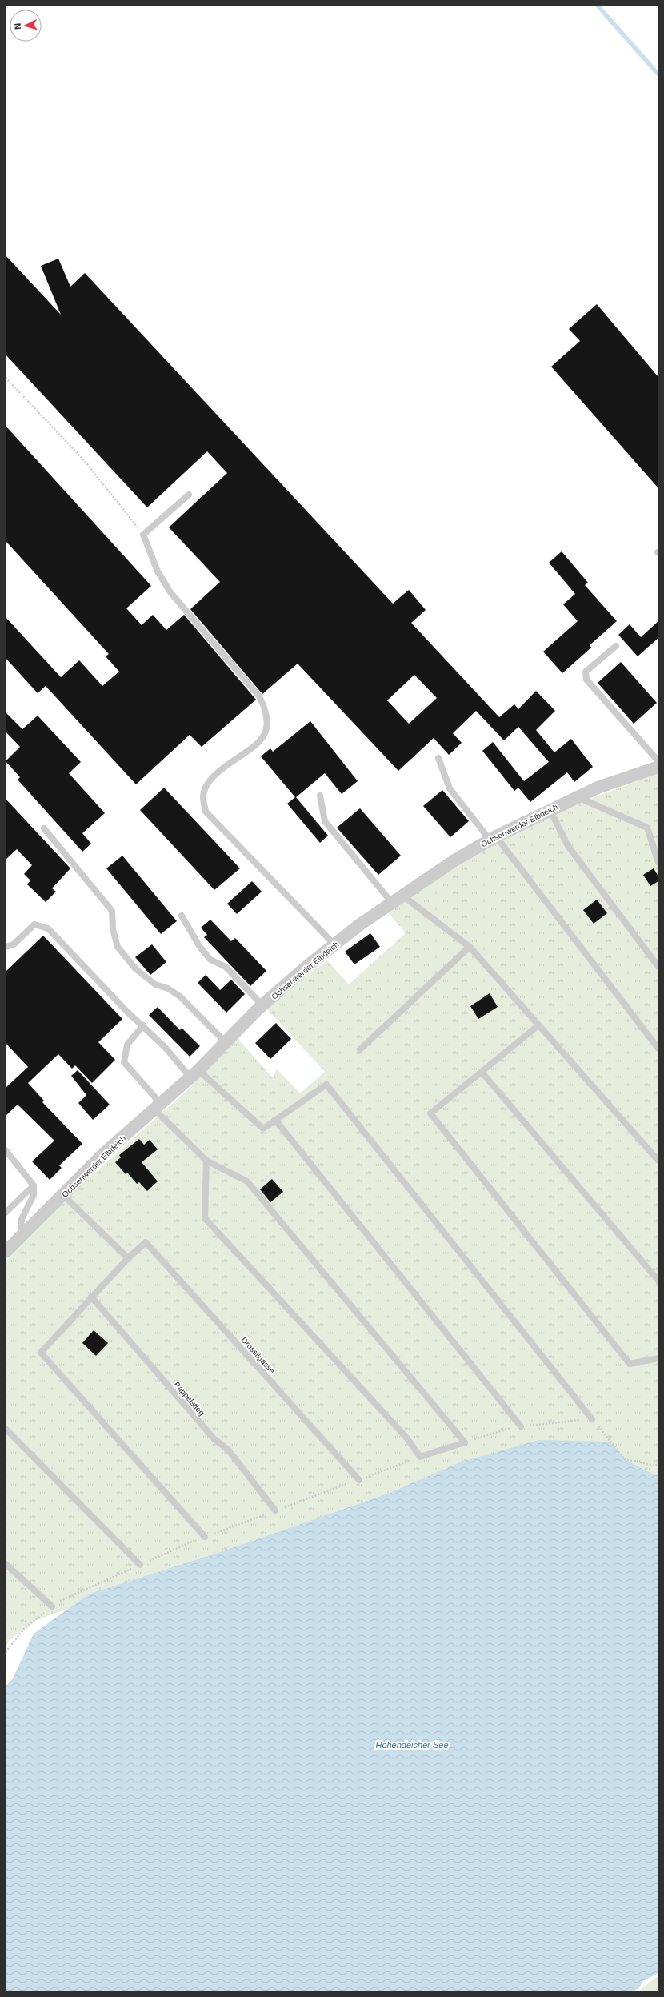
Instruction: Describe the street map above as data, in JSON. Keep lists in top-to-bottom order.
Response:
{
  "streets": {
    "street": ["Ochsenwerder Elbdeich"],
    "lane": ["Drossllgasse", "Pappelstieg"]
  },
  "water": ["Hohendeicher See"],
  "north": "left"
}
